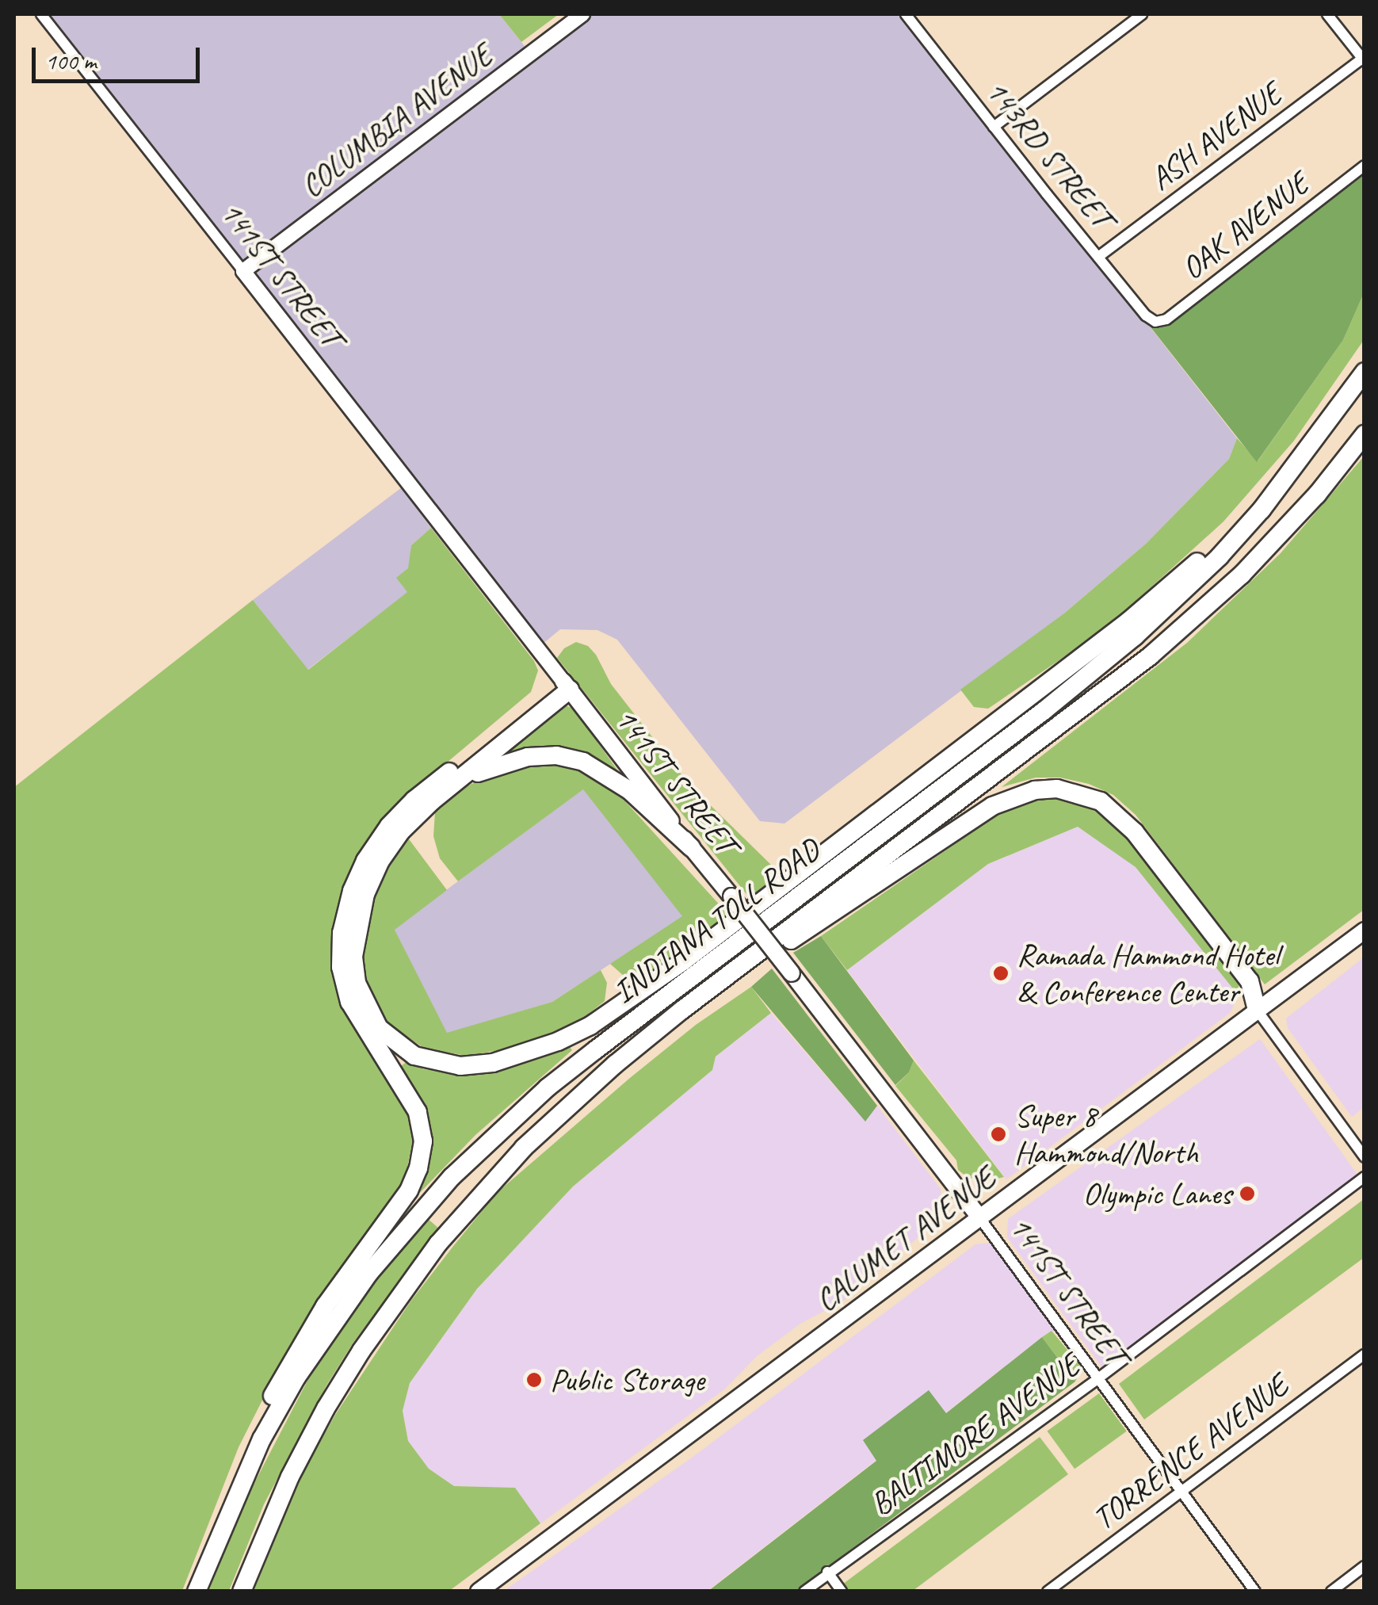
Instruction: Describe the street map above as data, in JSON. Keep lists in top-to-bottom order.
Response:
{
  "streets": {
    "highway": ["INDIANA TOLL ROAD"],
    "main road": ["141ST STREET", "CALUMET AVENUE"],
    "street": [
      "COLUMBIA AVENUE",
      "ASH AVENUE",
      "143RD STREET",
      "OAK AVENUE",
      "BALTIMORE AVENUE",
      "TORRENCE AVENUE"
    ]
  },
  "crossings": [
    ["COLUMBIA AVENUE", "141ST STREET"],
    ["ASH AVENUE", "143RD STREET"],
    ["143RD STREET", "OAK AVENUE"],
    ["141ST STREET", "CALUMET AVENUE"],
    ["141ST STREET", "BALTIMORE AVENUE"],
    ["141ST STREET", "TORRENCE AVENUE"]
  ],
  "places": [
    "Ramada Hammond Hotel & Conference Center",
    "Super 8 Hammond/North",
    "Olympic Lanes",
    "Public Storage"
  ],
  "scale_bar": "100 m"
}
